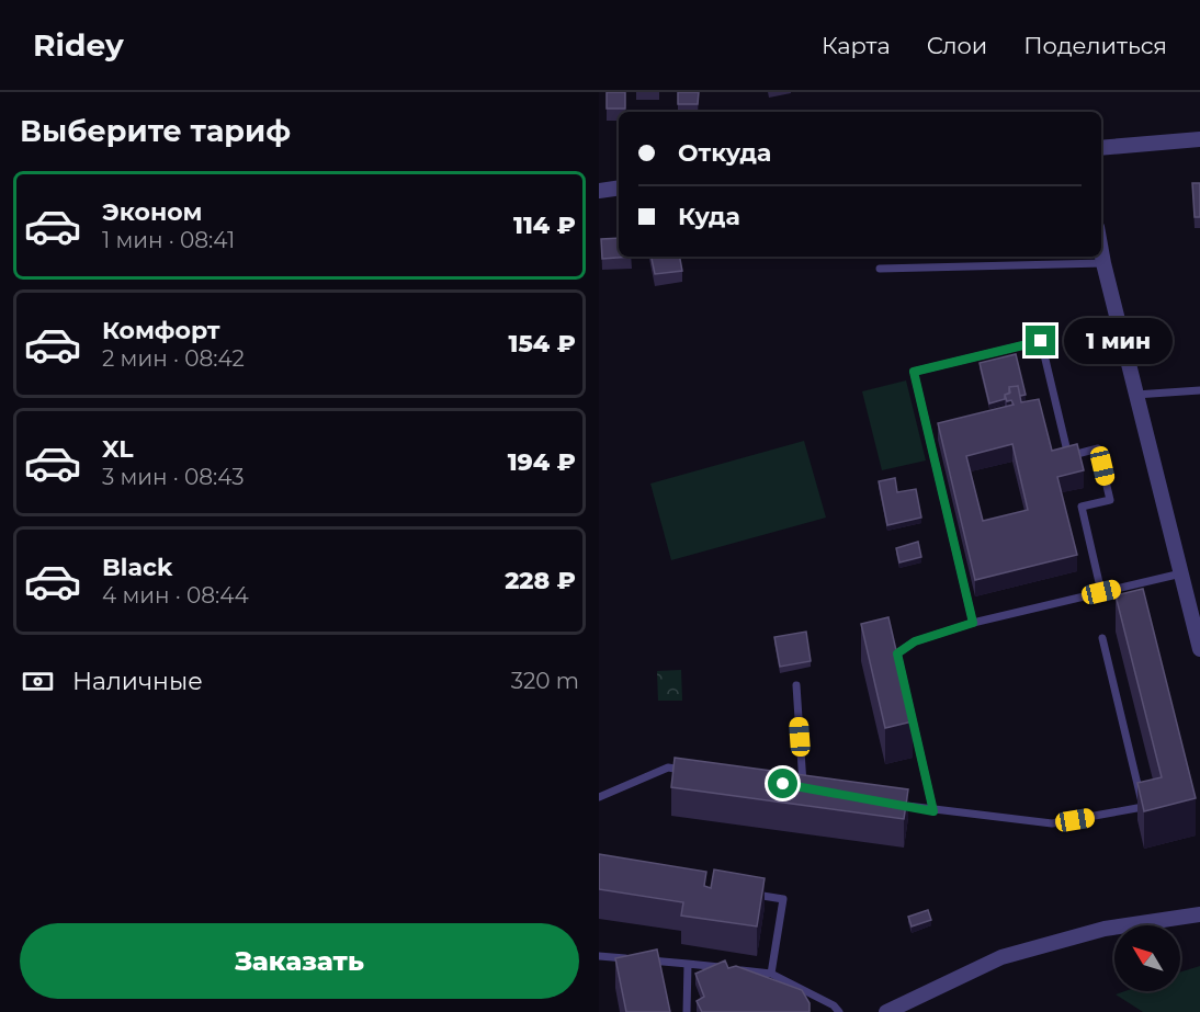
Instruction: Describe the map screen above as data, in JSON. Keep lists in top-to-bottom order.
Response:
{
  "north": "top left",
  "page": {
    "header": "Ridey",
    "nav": ["Карта", "Слои", "Поделиться"],
    "heading": "Выберите тариф",
    "banner": ["Откуда", "Куда"],
    "list": [
      {
        "name": "Эконом",
        "note": "1 мин · 08:41",
        "value": "114 ₽"
      },
      {
        "name": "Комфорт",
        "note": "2 мин · 08:42",
        "value": "154 ₽"
      },
      {
        "name": "XL",
        "note": "3 мин · 08:43",
        "value": "194 ₽"
      },
      {
        "name": "Black",
        "note": "4 мин · 08:44",
        "value": "228 ₽"
      }
    ],
    "bubble": "1 мин",
    "pay": ["Наличные", "320 m"],
    "buttons": "Заказать"
  }
}
